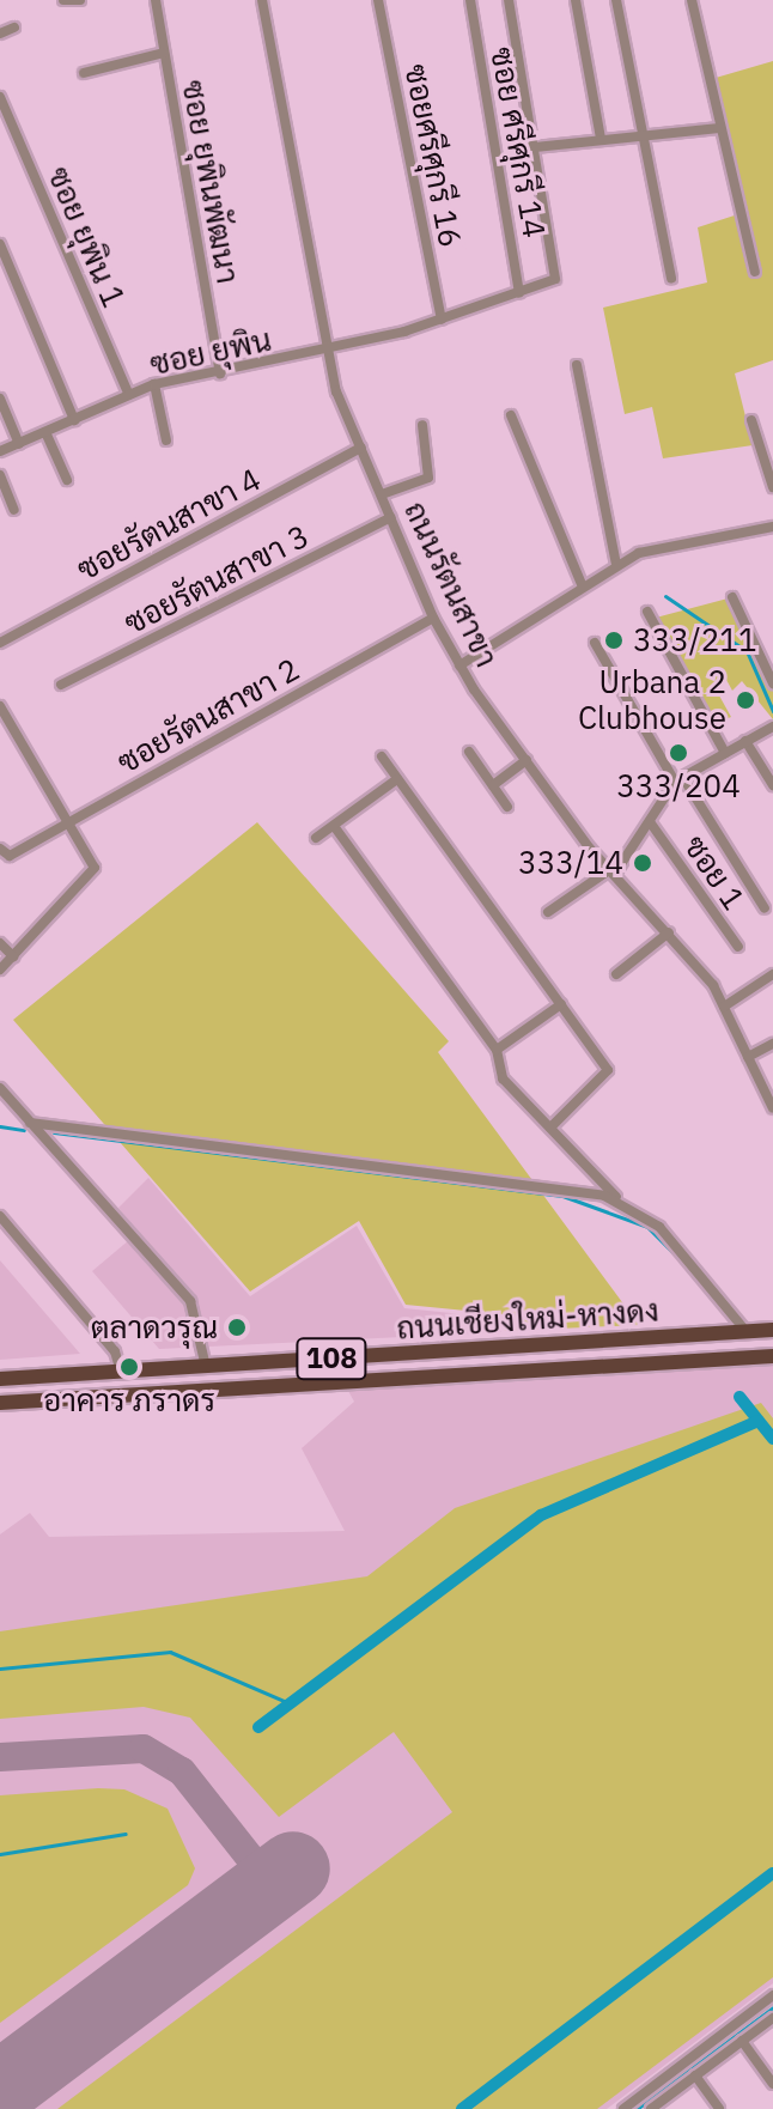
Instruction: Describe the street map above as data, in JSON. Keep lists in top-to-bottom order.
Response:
{
  "streets": {
    "main road": ["ถนนเชียงใหม่-หางดง", "108"],
    "street": [
      "ซอย ศรีศุกรี 14",
      "ซอยศรีศุกรี 16",
      "ซอย ยุพินพัฒนา",
      "ซอย ยุพิน 1",
      "ซอย ยุพิน",
      "ซอยรัตนสาขา 4",
      "ซอยรัตนสาขา 3",
      "ถนนรัตนสาขา",
      "ซอยรัตนสาขา 2",
      "ซอย 1"
    ]
  },
  "crossings": [
    ["ซอย ศรีศุกรี 14", "ซอย ยุพิน"],
    ["ซอยศรีศุกรี 16", "ซอย ยุพิน"],
    ["ซอย ยุพินพัฒนา", "ซอย ยุพิน"],
    ["ซอย ยุพิน 1", "ซอย ยุพิน"],
    ["ซอย ยุพิน", "ถนนรัตนสาขา"],
    ["ซอยรัตนสาขา 4", "ถนนรัตนสาขา"],
    ["ซอยรัตนสาขา 3", "ถนนรัตนสาขา"],
    ["ถนนรัตนสาขา", "ซอยรัตนสาขา 2"]
  ],
  "places": [
    "333/211",
    "Urbana 2 Clubhouse",
    "333/204",
    "333/14",
    "ตลาดวรุณ",
    "อาคาร ภราดร"
  ]
}
